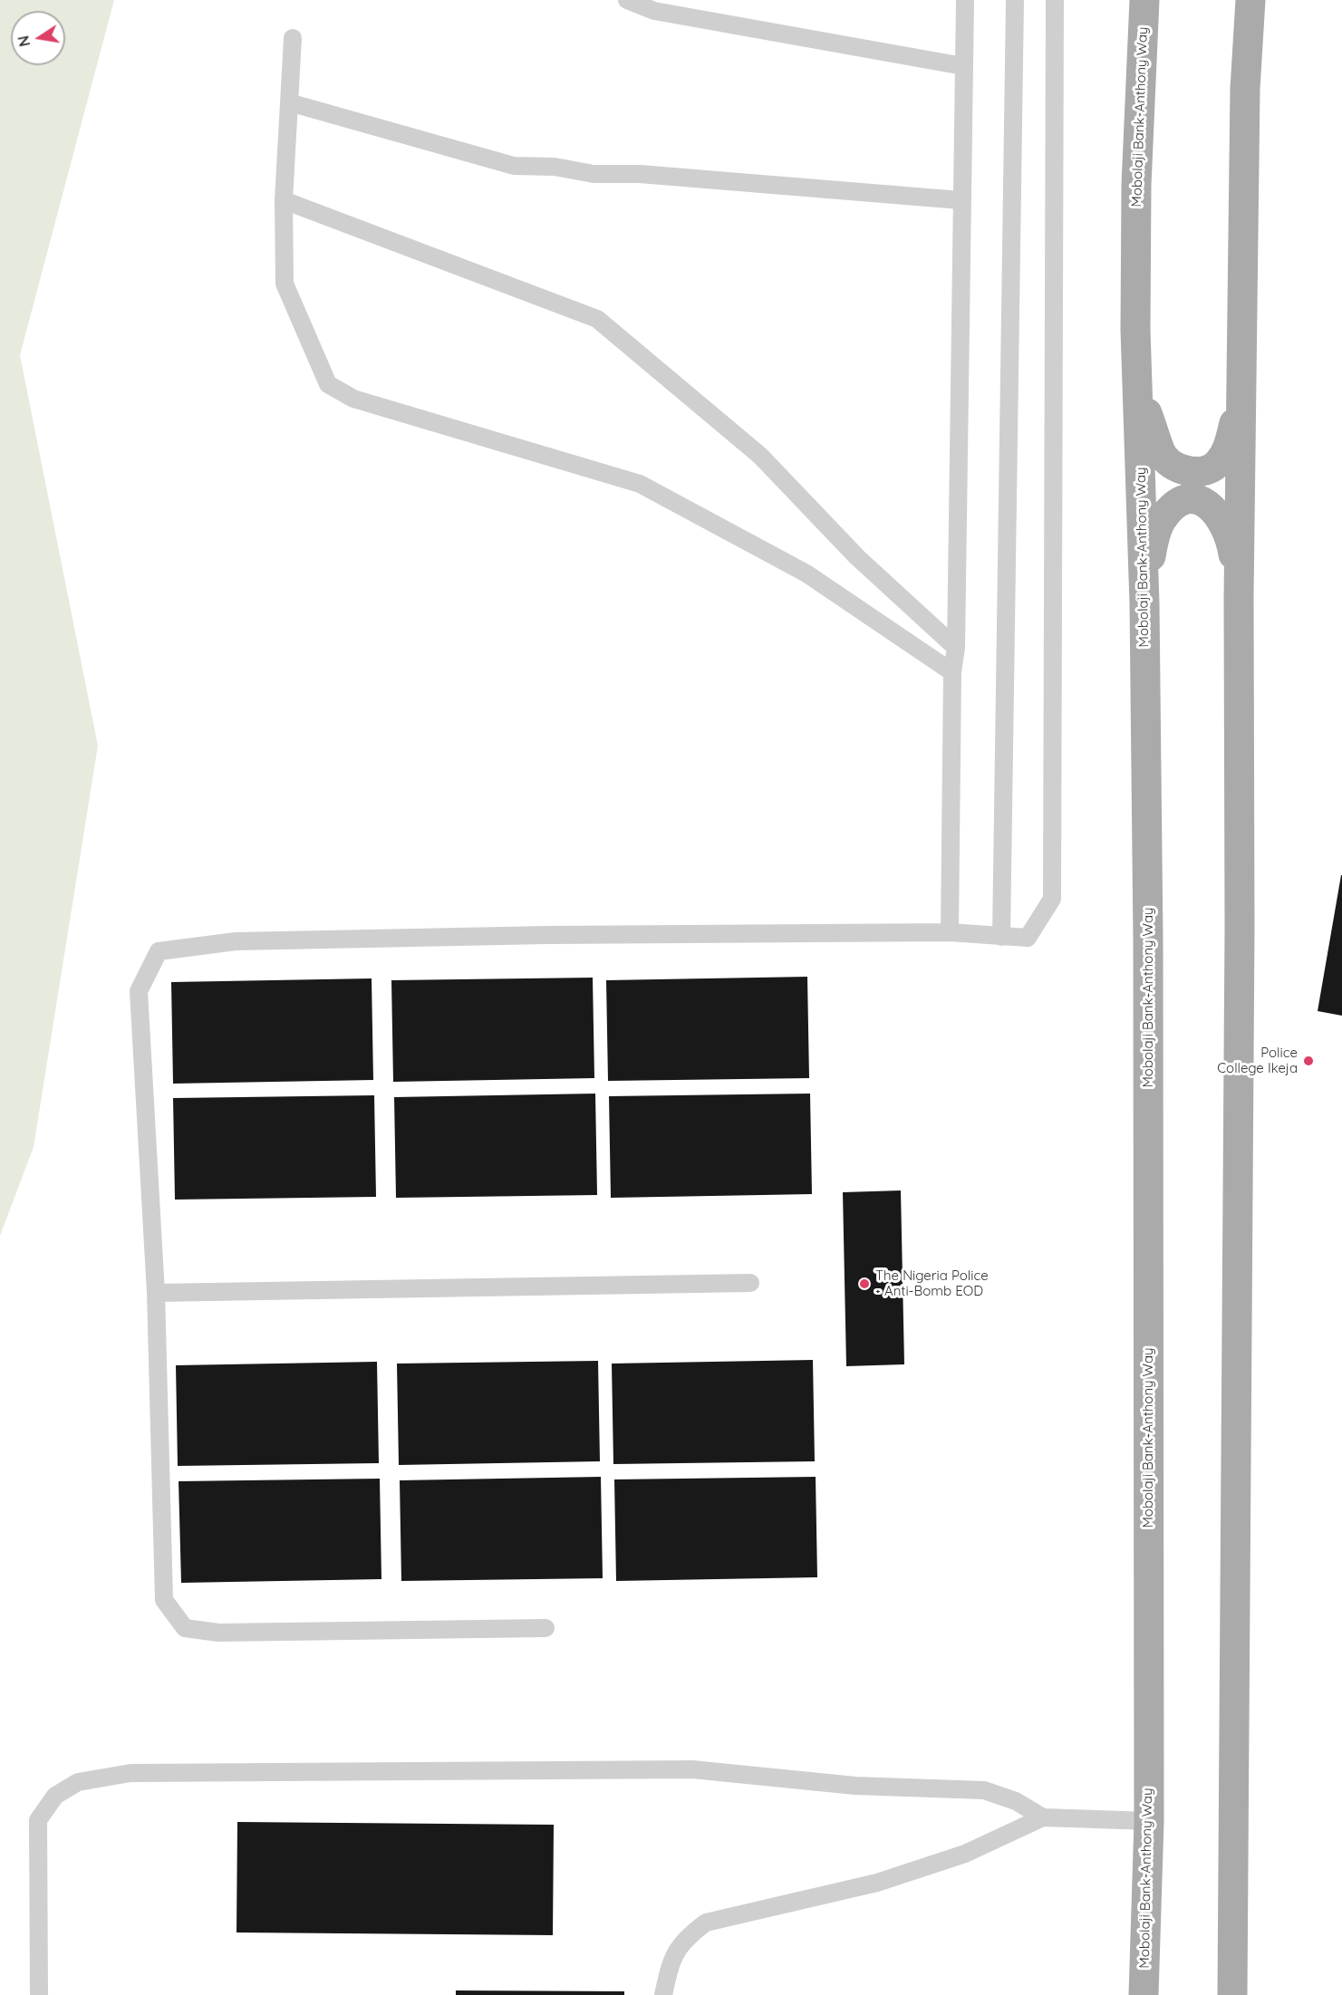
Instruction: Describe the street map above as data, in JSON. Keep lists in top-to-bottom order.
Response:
{
  "streets": {
    "main road": ["Mobolaji Bank-Anthony Way"]
  },
  "places": ["Police College Ikeja", "The Nigeria Police - Anti-Bomb EOD"],
  "north": "left"
}
